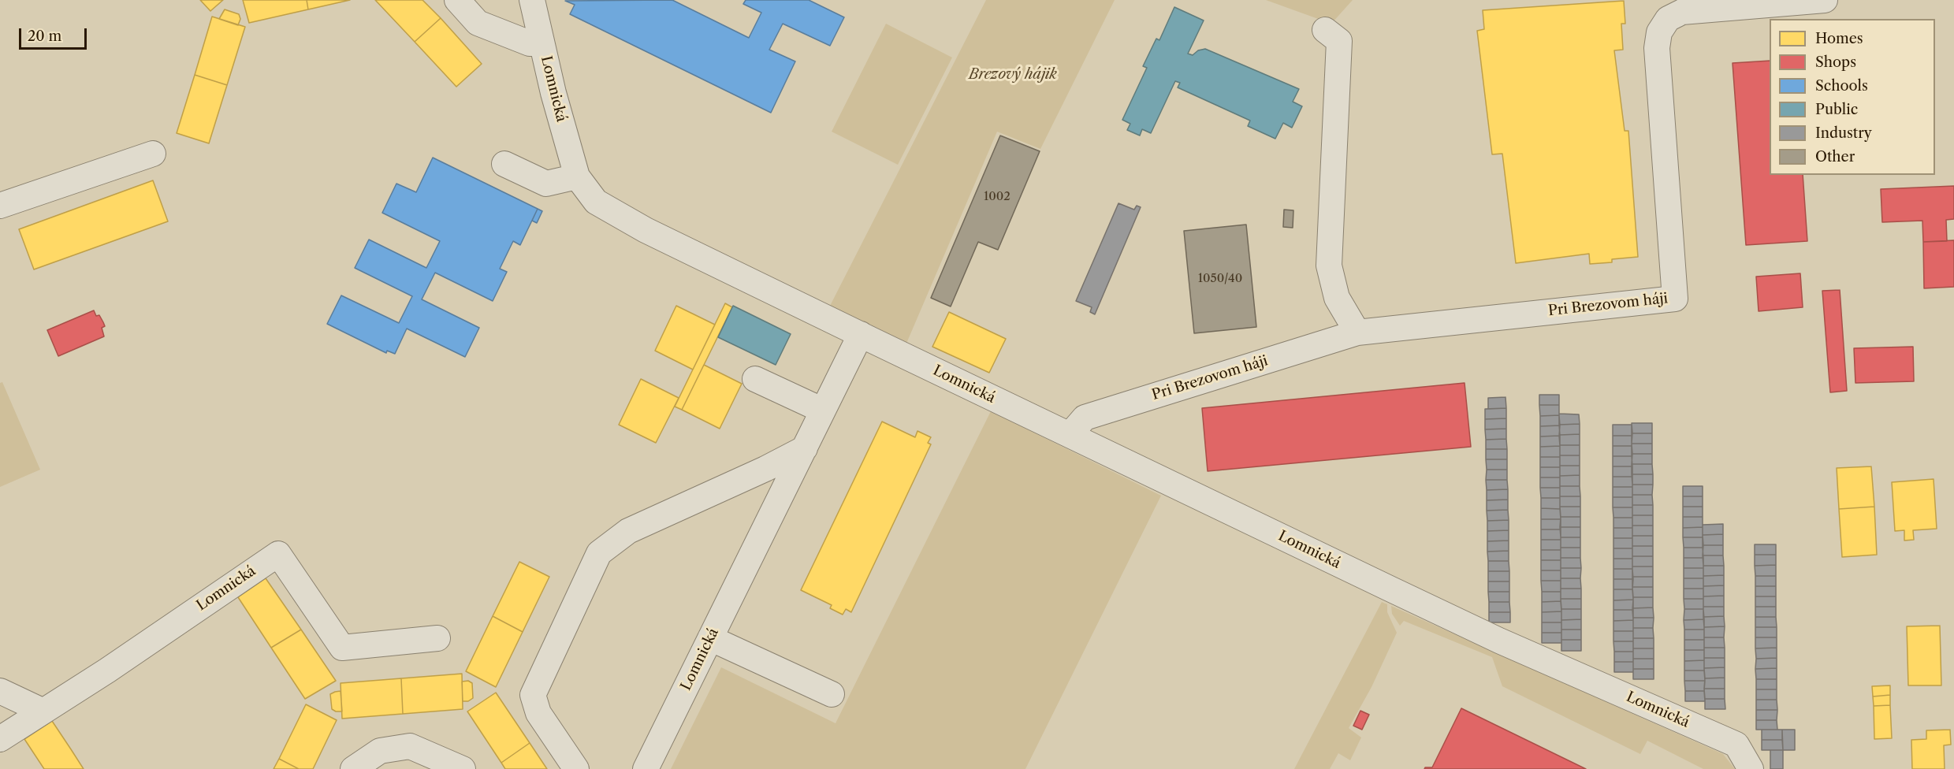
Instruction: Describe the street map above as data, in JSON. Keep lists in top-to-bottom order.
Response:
{
  "streets": {
    "street": ["Lomnická", "Pri Brezovom háji"]
  },
  "crossings": [
    ["Lomnická", "Pri Brezovom háji"]
  ],
  "parks": ["Brezový hájik"],
  "house_numbers": ["1002", "1050/40"],
  "legend": [
    "Homes",
    "Shops",
    "Schools",
    "Public",
    "Industry",
    "Other"
  ],
  "scale_bar": "20 m"
}
